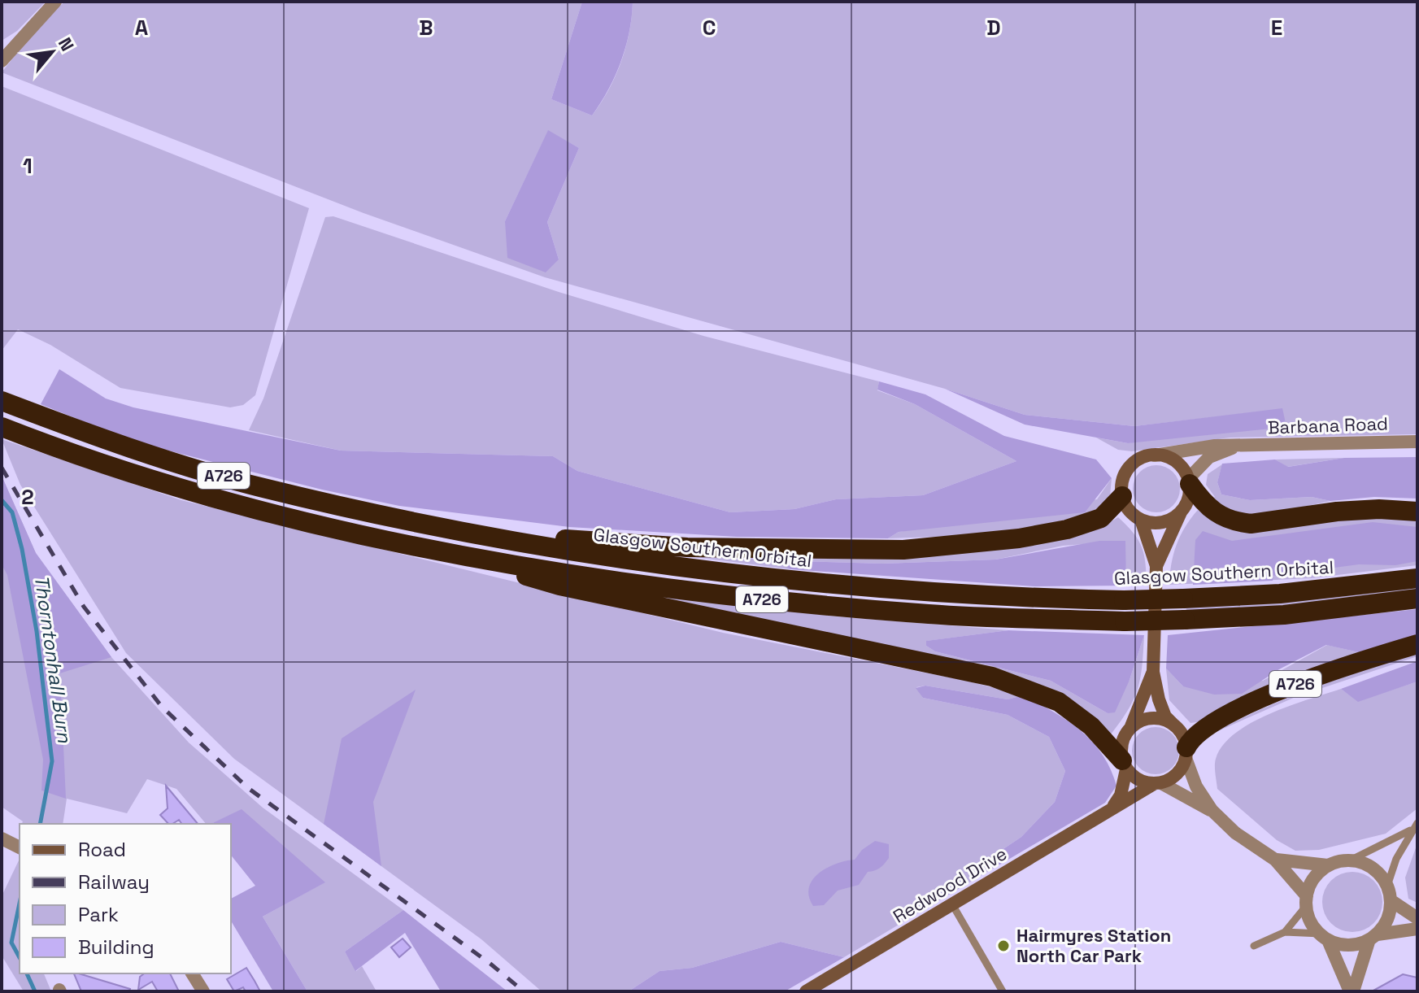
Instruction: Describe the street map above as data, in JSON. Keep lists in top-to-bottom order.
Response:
{
  "streets": {
    "highway": ["A726", "Glasgow Southern Orbital"],
    "street": ["Barbana Road", "Redwood Drive"]
  },
  "crossings": [
    ["Barbana Road", "A726"],
    ["A726", "Glasgow Southern Orbital"],
    ["A726", "Redwood Drive"]
  ],
  "water": ["Thorntonhall Burn"],
  "places": ["Hairmyres Station North Car Park"],
  "legend": [
    "Road",
    "Railway",
    "Park",
    "Building"
  ],
  "north": "top right",
  "grid": {
    "columns": [
      "A",
      "B",
      "C",
      "D",
      "E"
    ],
    "rows": ["1", "2"]
  }
}
